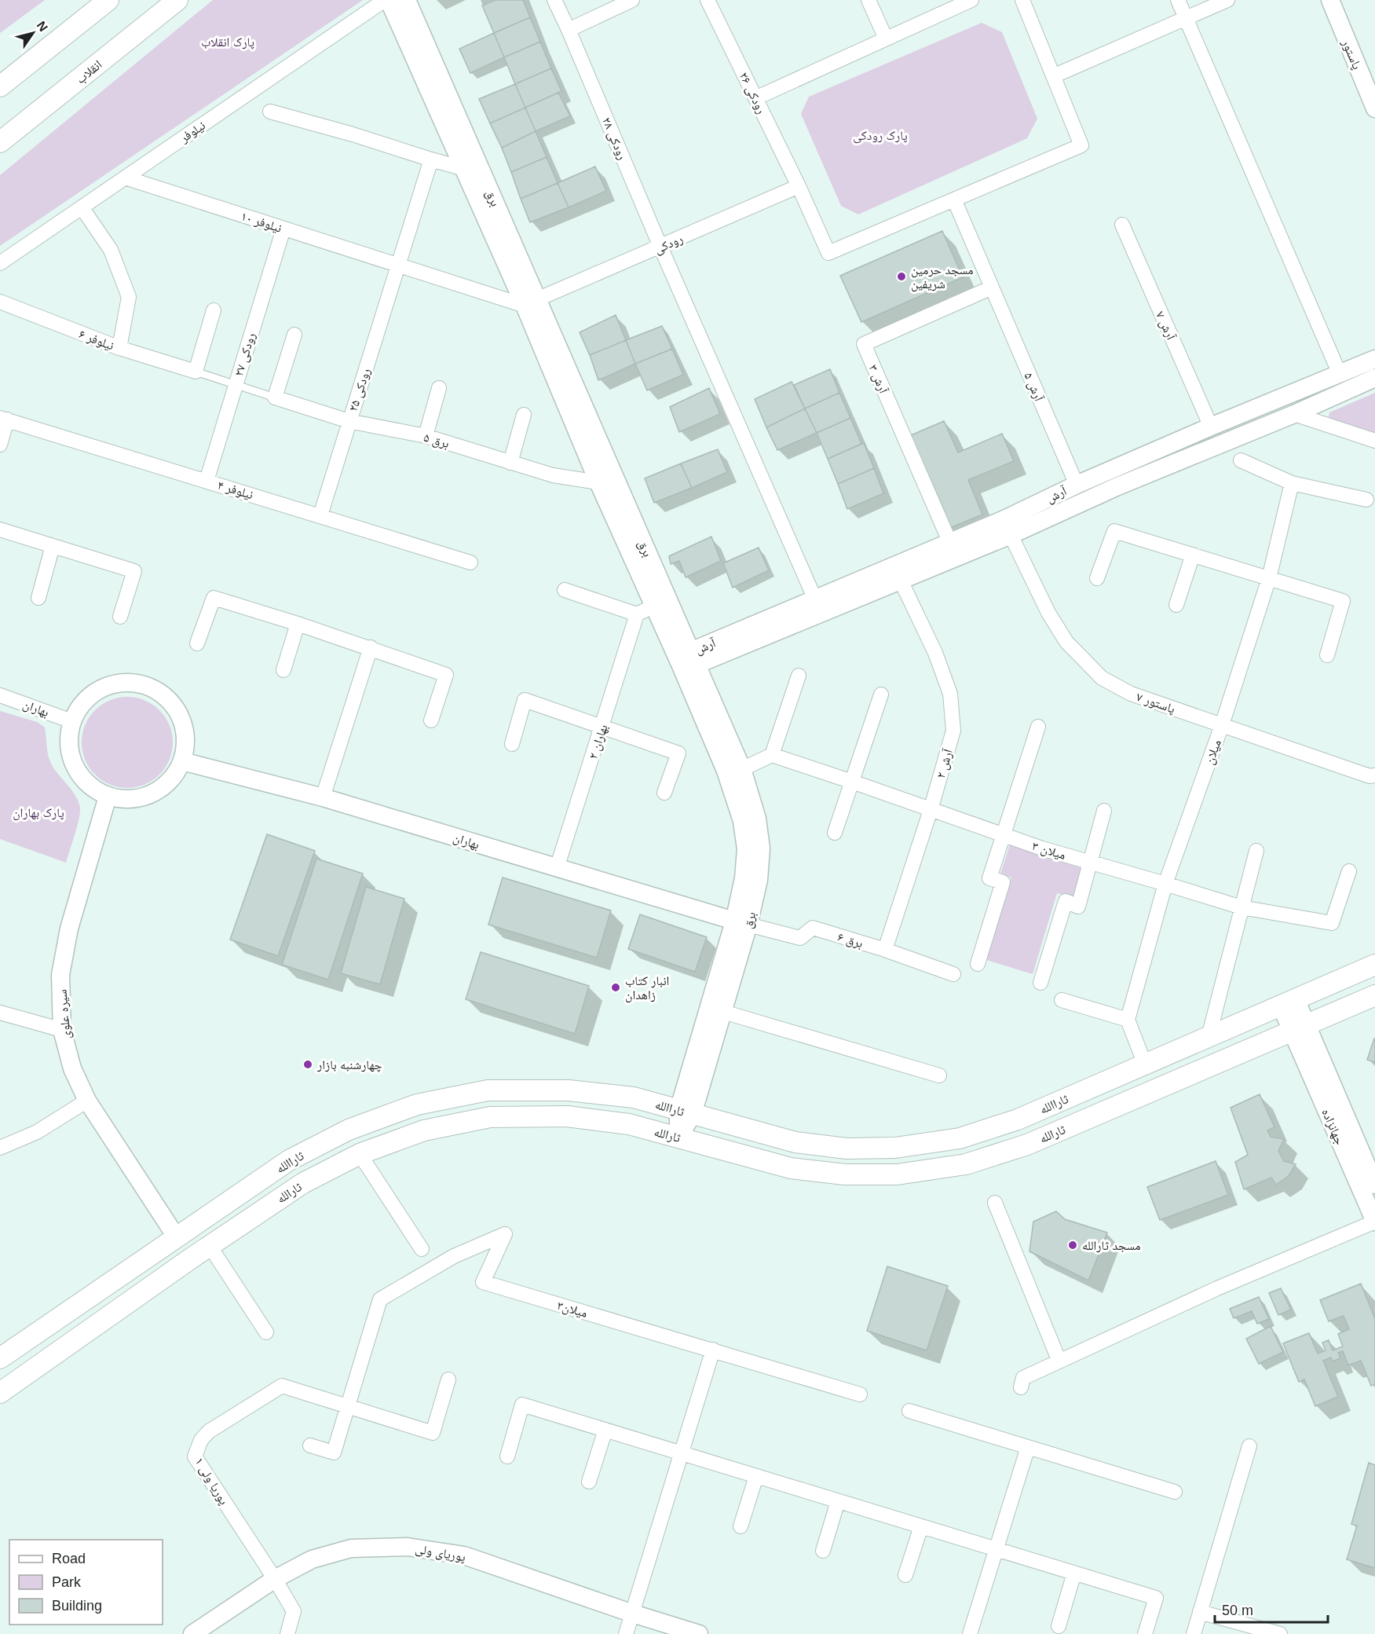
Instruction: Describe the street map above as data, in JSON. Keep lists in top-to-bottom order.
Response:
{
  "streets": {
    "main road": ["انقلاب", "ثاراالله", "ثارالله"],
    "street": [
      "پاستور",
      "رودکی ۲۶",
      "نیلوفر",
      "رودکی ۲۸",
      "برق",
      "نیلوفر ۱۰",
      "رودکی",
      "آرش ۷",
      "نیلوفر ۶",
      "رودکی ۲۷",
      "آرش ۳",
      "آرش ۵",
      "رودکی ۲۵",
      "برق ۵",
      "نیلوفر ۴",
      "آرش",
      "پاستور ۷",
      "بهاران",
      "بهاران ۲",
      "میلان",
      "آرش ۲",
      "میلان ۳",
      "برق ۶",
      "سیره علوی",
      "جهانزاده",
      "میلان۳",
      "پوریا ولی ۱",
      "پوریای ولی"
    ]
  },
  "crossings": [
    ["رودکی ۲۶", "رودکی"],
    ["رودکی ۲۶", "آرش ۵"],
    ["نیلوفر", "برق"],
    ["نیلوفر", "نیلوفر ۱۰"],
    ["رودکی ۲۸", "رودکی"],
    ["رودکی ۲۸", "آرش"],
    ["برق", "نیلوفر ۱۰"],
    ["برق", "رودکی"],
    ["برق", "برق ۵"],
    ["برق", "آرش"],
    ["برق", "بهاران"],
    ["برق", "برق ۶"],
    ["برق", "ثاراالله"],
    ["نیلوفر ۱۰", "رودکی"],
    ["نیلوفر ۱۰", "رودکی ۲۷"],
    ["نیلوفر ۱۰", "رودکی ۲۵"],
    ["آرش ۷", "آرش"],
    ["رودکی ۲۷", "نیلوفر ۴"],
    ["آرش ۳", "آرش ۵"],
    ["آرش ۳", "آرش"],
    ["آرش ۵", "آرش"],
    ["رودکی ۲۵", "برق ۵"],
    ["رودکی ۲۵", "نیلوفر ۴"],
    ["آرش", "پاستور ۷"],
    ["آرش", "آرش ۲"],
    ["پاستور ۷", "میلان"],
    ["بهاران", "بهاران ۲"],
    ["بهاران", "برق ۶"],
    ["بهاران", "سیره علوی"],
    ["میلان", "میلان ۳"],
    ["آرش ۲", "میلان ۳"],
    ["آرش ۲", "برق ۶"],
    ["سیره علوی", "ثاراالله"],
    ["ثاراالله", "جهانزاده"],
    ["جهانزاده", "ثارالله"],
    ["میلان۳", "پوریا ولی ۱"],
    ["پوریا ولی ۱", "پوریای ولی"]
  ],
  "parks": ["پارک انقلاب", "پارک رودکی", "پارک بهاران"],
  "places": [
    "مسجد حرمین شریفین",
    "انبار کتاب زاهدان",
    "چهارشنبه بازار",
    "مسجد ثارالله"
  ],
  "legend": ["Road", "Park", "Building"],
  "scale_bar": "50 m",
  "north": "top right"
}
